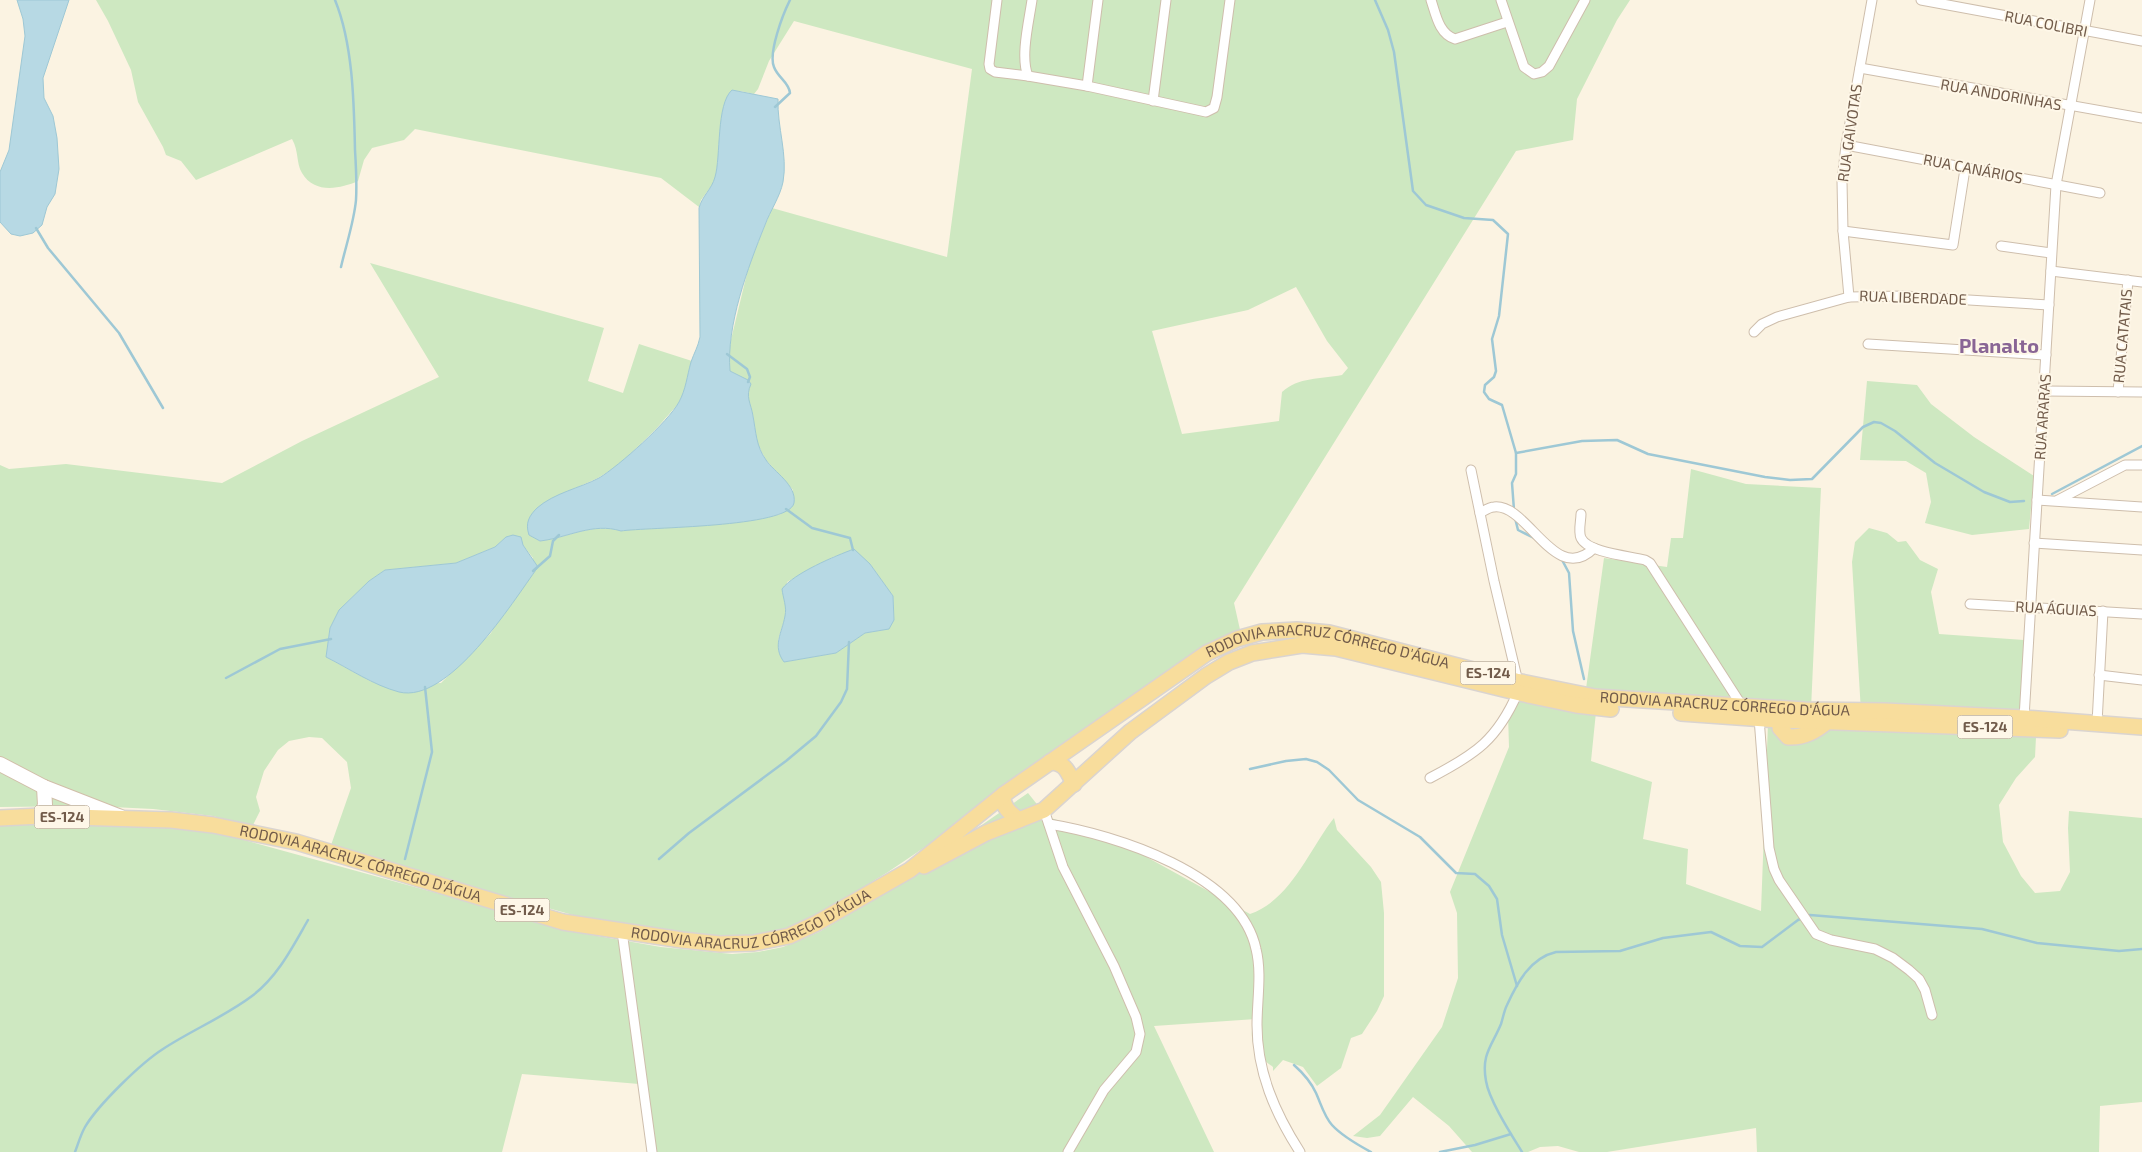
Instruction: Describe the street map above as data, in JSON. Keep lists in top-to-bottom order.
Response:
{
  "streets": {
    "main road": ["RODOVIA ARACRUZ CÓRREGO D'ÁGUA", "ES-124"],
    "street": [
      "RUA COLIBRI",
      "RUA ANDORINHAS",
      "RUA GAIVOTAS",
      "RUA CANÁRIOS",
      "RUA LIBERDADE",
      "RUA CATATAIS",
      "RUA ARARAS",
      "RUA ÁGUIAS"
    ]
  },
  "crossings": [
    ["RUA COLIBRI", "RUA ARARAS"],
    ["RUA ANDORINHAS", "RUA GAIVOTAS"],
    ["RUA ANDORINHAS", "RUA ARARAS"],
    ["RUA GAIVOTAS", "RUA CANÁRIOS"],
    ["RUA GAIVOTAS", "RUA LIBERDADE"],
    ["RUA CANÁRIOS", "RUA ARARAS"],
    ["RUA LIBERDADE", "RUA ARARAS"],
    ["RUA ARARAS", "RUA ÁGUIAS"],
    ["RUA ARARAS", "RODOVIA ARACRUZ CÓRREGO D'ÁGUA"]
  ],
  "districts": ["Planalto"]
}
